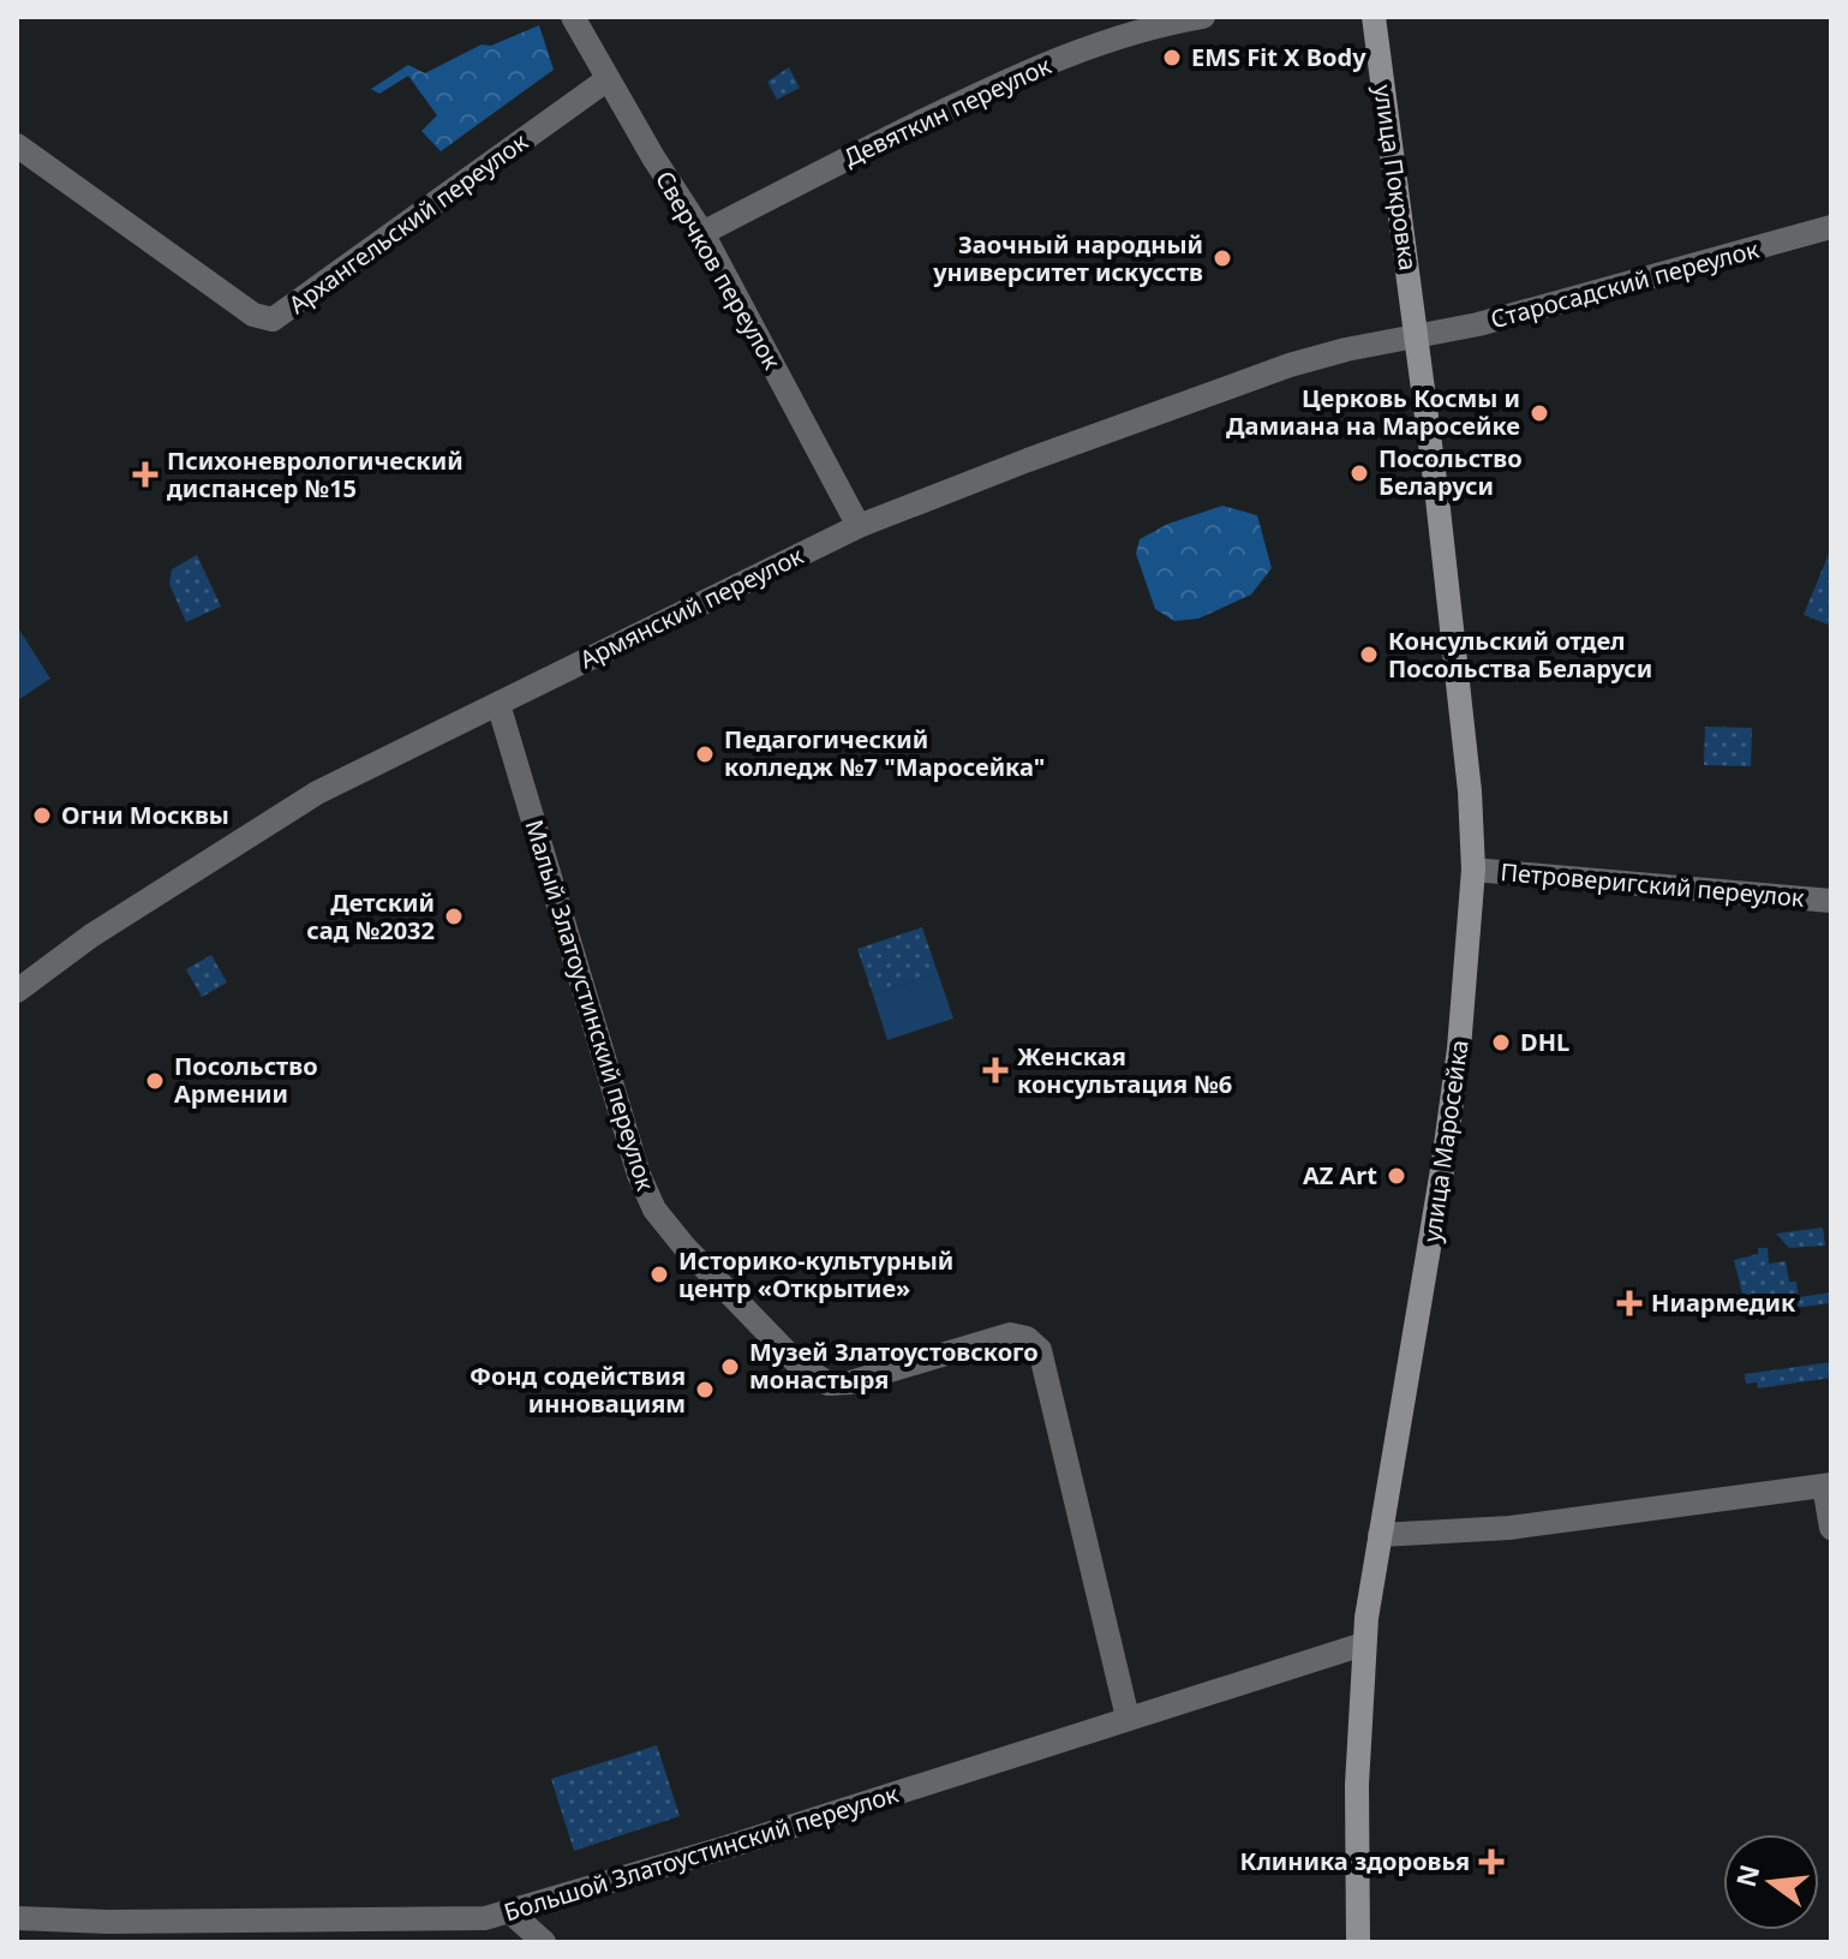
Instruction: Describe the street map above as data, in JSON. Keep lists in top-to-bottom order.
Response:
{
  "streets": {
    "main road": ["улица Покровка", "улица Маросейка"],
    "street": [
      "Девяткин переулок",
      "Архангельский переулок",
      "Сверчков переулок",
      "Старосадский переулок",
      "Армянский переулок",
      "Петроверигский переулок",
      "Малый Златоустинский переулок",
      "Большой Златоустинский переулок"
    ]
  },
  "crossings": [
    ["Девяткин переулок", "Сверчков переулок"],
    ["улица Покровка", "Старосадский переулок"],
    ["улица Покровка", "Армянский переулок"],
    ["улица Покровка", "улица Маросейка"],
    ["Архангельский переулок", "Сверчков переулок"],
    ["Сверчков переулок", "Армянский переулок"],
    ["Старосадский переулок", "Армянский переулок"],
    ["Старосадский переулок", "улица Маросейка"],
    ["Армянский переулок", "Малый Златоустинский переулок"],
    ["Армянский переулок", "улица Маросейка"],
    ["Петроверигский переулок", "улица Маросейка"],
    ["Малый Златоустинский переулок", "Большой Златоустинский переулок"],
    ["улица Маросейка", "Большой Златоустинский переулок"]
  ],
  "places": {
    "other": [
      "EMS Fit X Body",
      "Заочный народный университет искусств",
      "Церковь Космы и Дамиана на Маросейке",
      "Посольство Беларуси",
      "Консульский отдел Посольства Беларуси",
      "Педагогический колледж №7 \"Маросейка\"",
      "Огни Москвы",
      "Детский сад №2032",
      "DHL",
      "Посольство Армении",
      "AZ Art",
      "Историко-культурный центр «Открытие»",
      "Музей Златоустовского монастыря",
      "Фонд содействия инновациям"
    ],
    "health": [
      "Психоневрологический диспансер №15",
      "Женская консультация №6",
      "Ниармедик",
      "Клиника здоровья"
    ]
  },
  "north": "left"
}
